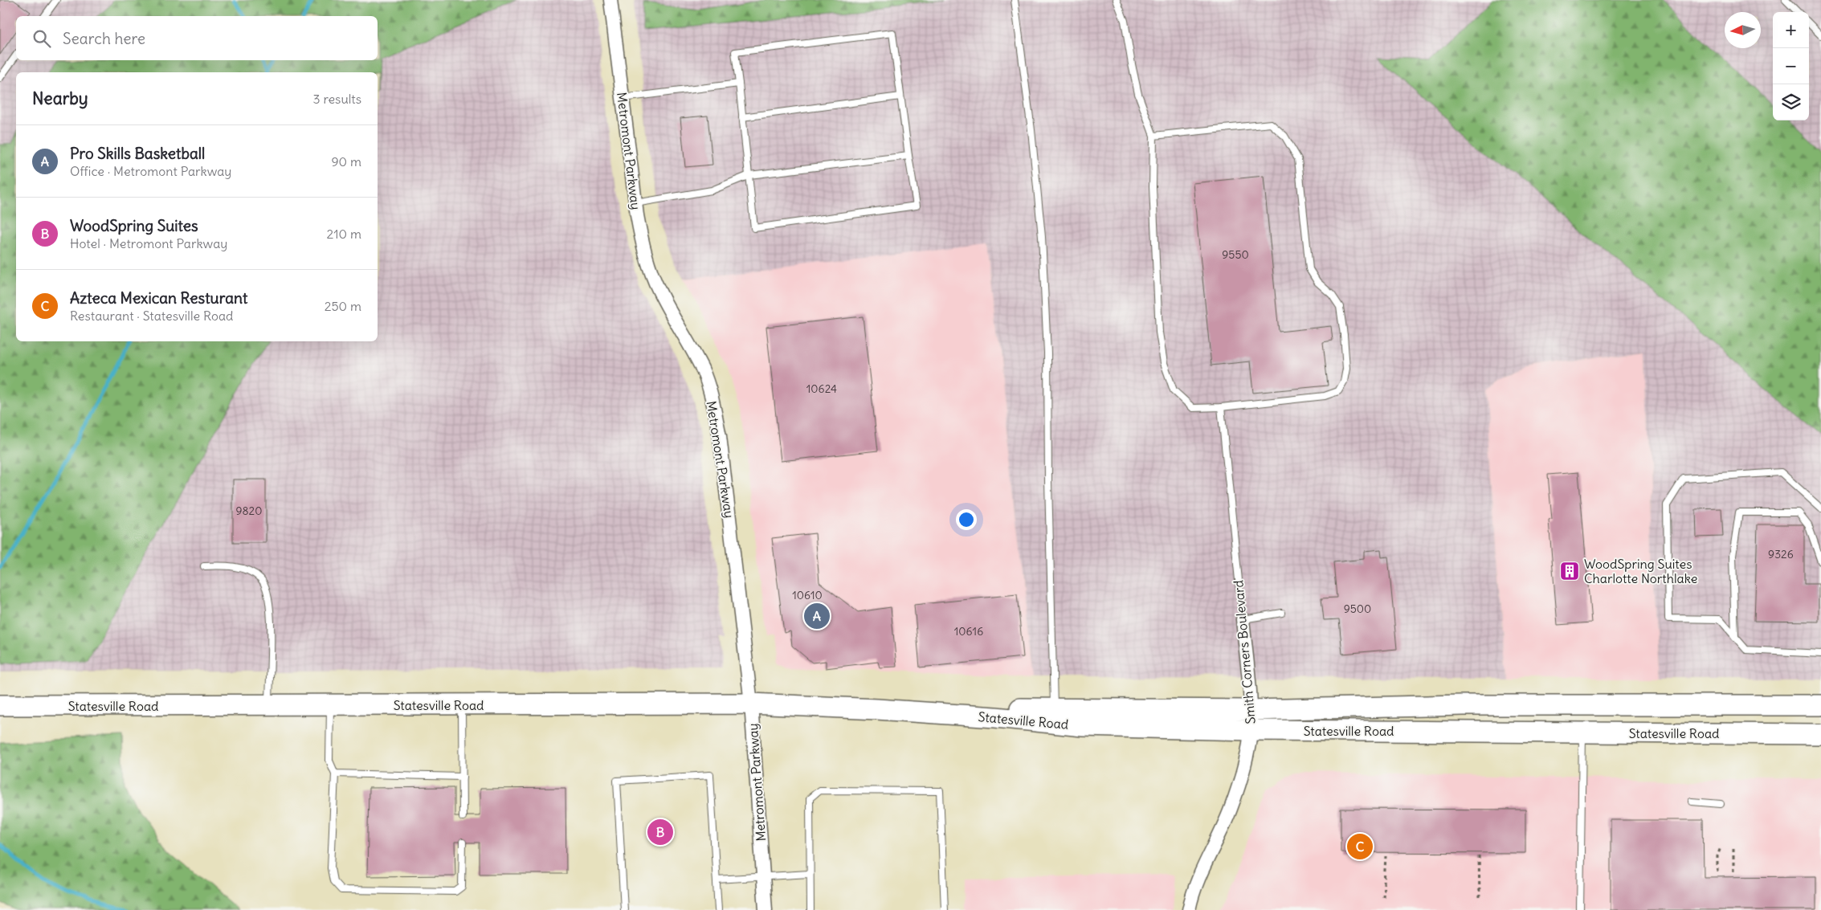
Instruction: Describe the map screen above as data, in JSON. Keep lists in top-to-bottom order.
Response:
{
  "streets": {
    "main road": ["Statesville Road"],
    "street": ["Metromont Parkway", "Smith Corners Boulevard"]
  },
  "crossings": [
    ["Metromont Parkway", "Statesville Road"],
    ["Smith Corners Boulevard", "Statesville Road"]
  ],
  "places": {
    "building": ["WoodSpring Suites Charlotte Northlake"]
  },
  "house_numbers": [
    "9550",
    "10624",
    "9820",
    "9326",
    "10610",
    "9500",
    "10616"
  ],
  "north": "left",
  "page": {
    "map_buttons": ["+", "−"],
    "search": "Search here",
    "heading": ["Nearby", "3 results"],
    "list": [
      {
        "mark": "A",
        "name": "Pro Skills Basketball",
        "note": "Office · Metromont Parkway",
        "value": "90 m"
      },
      {
        "mark": "B",
        "name": "WoodSpring Suites",
        "note": "Hotel · Metromont Parkway",
        "value": "210 m"
      },
      {
        "mark": "C",
        "name": "Azteca Mexican Resturant",
        "note": "Restaurant · Statesville Road",
        "value": "250 m"
      }
    ],
    "pins": ["A", "B", "C"]
  }
}
